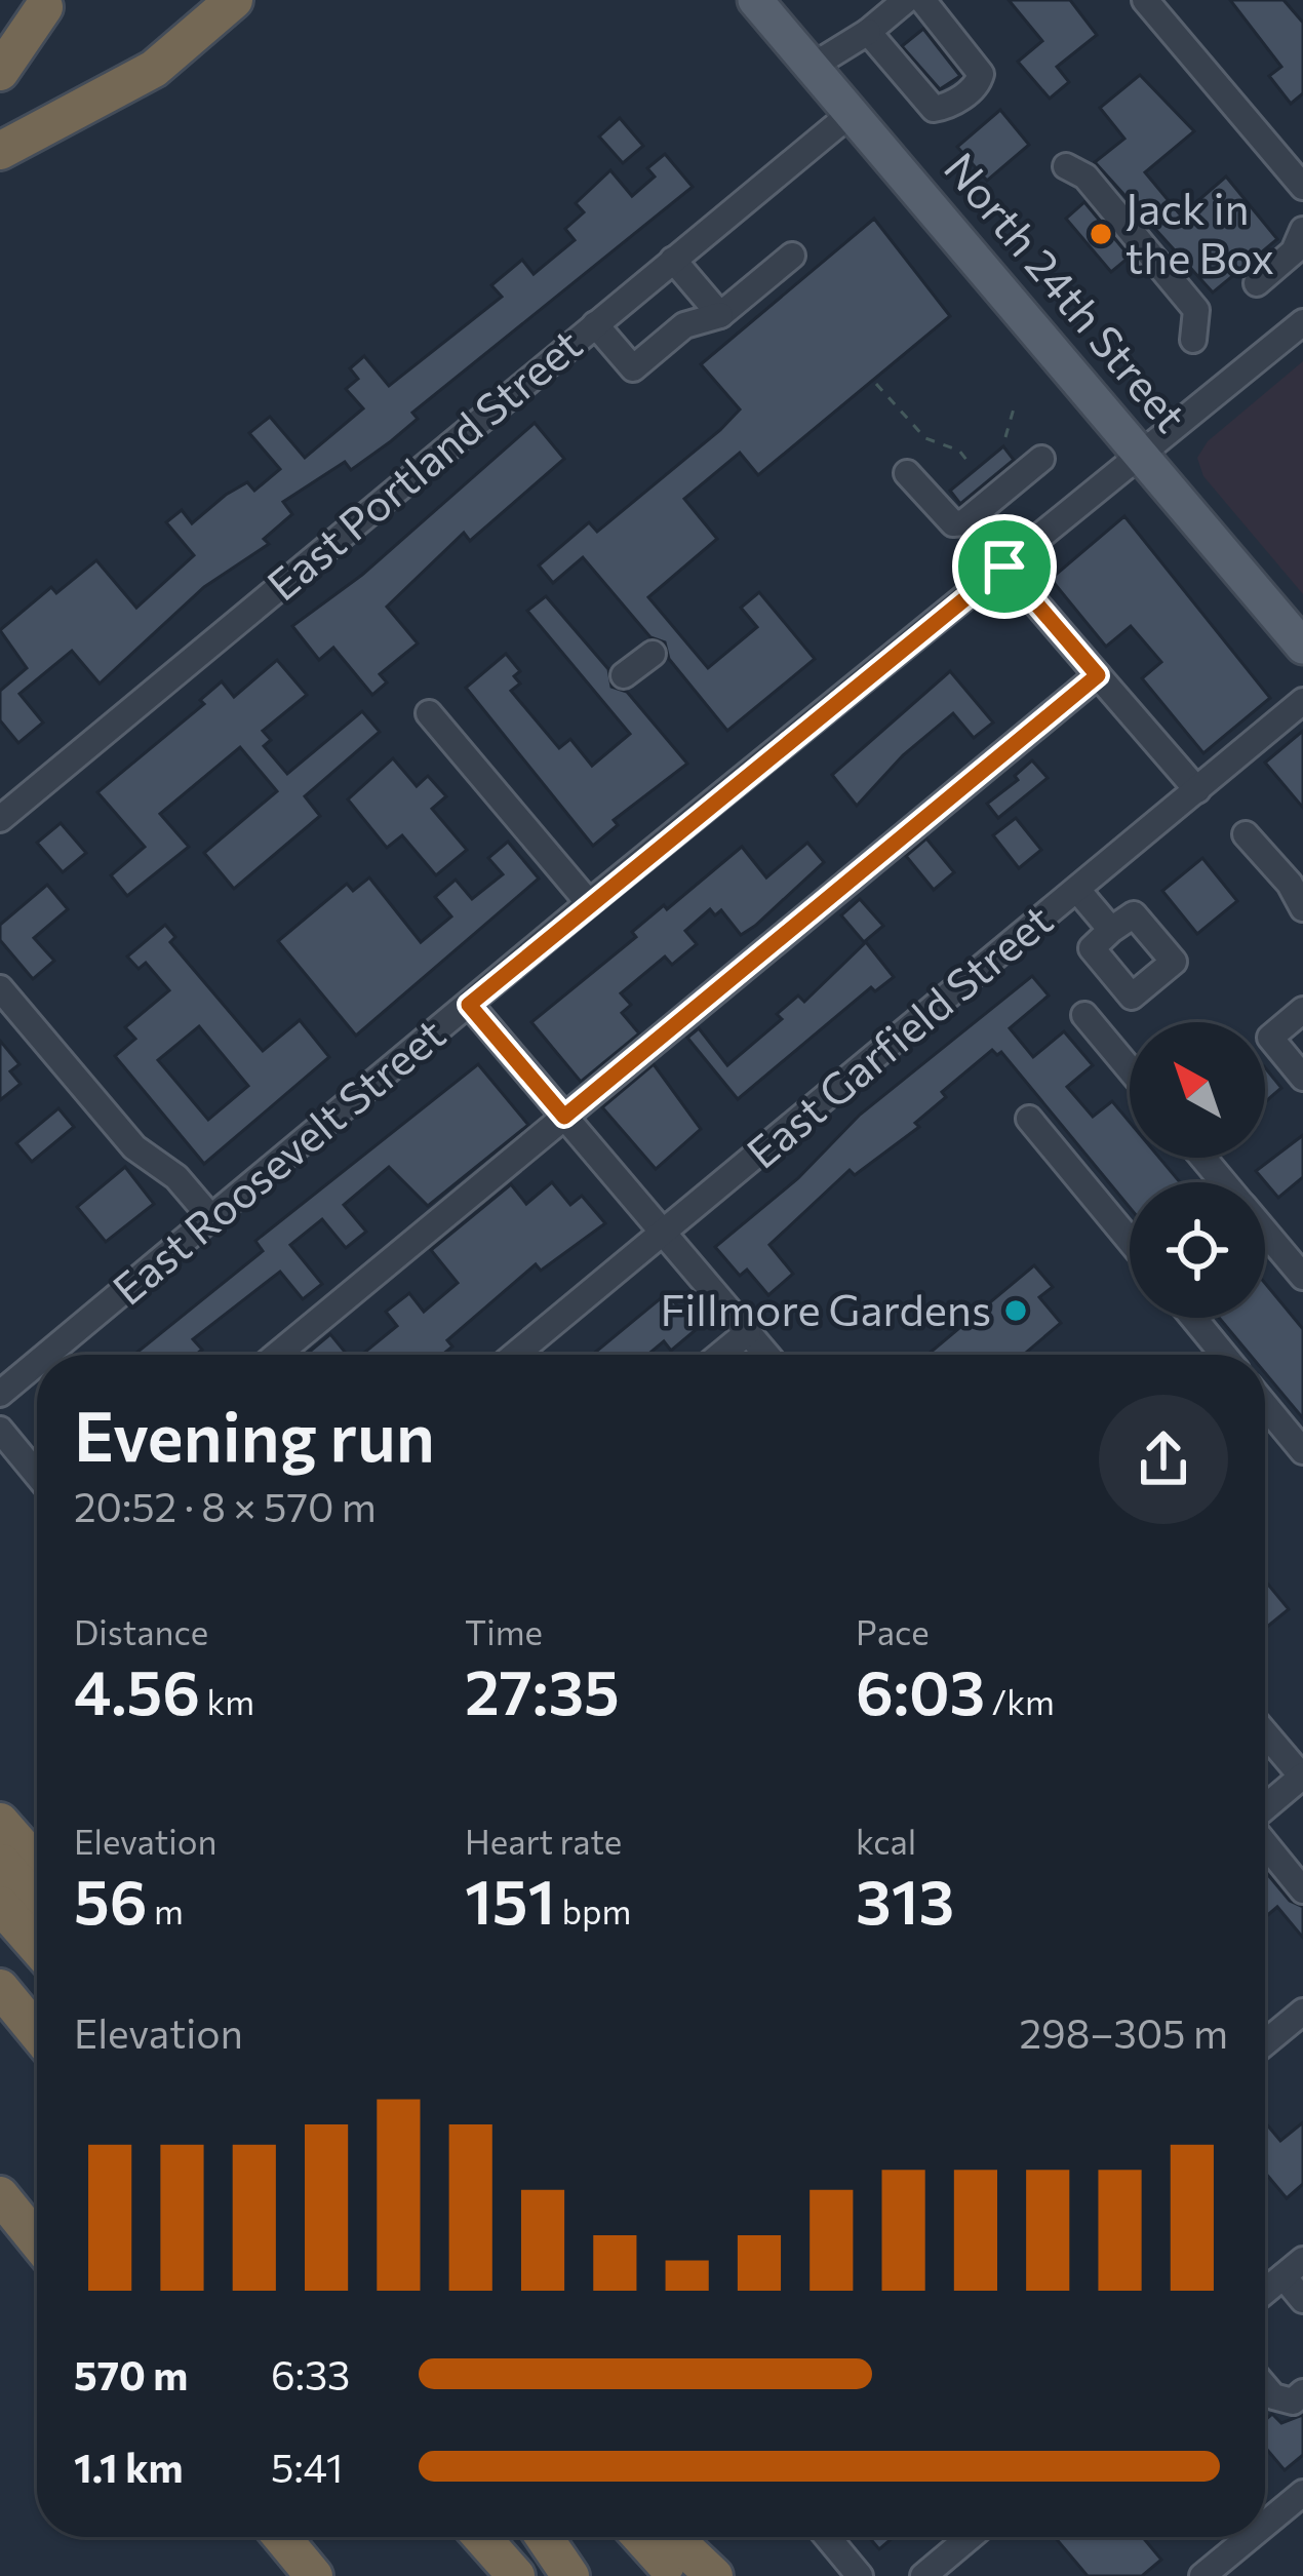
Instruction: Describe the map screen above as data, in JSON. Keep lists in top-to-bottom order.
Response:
{
  "streets": {
    "main road": ["North 24th Street"],
    "street": ["East Portland Street", "East Garfield Street", "East Roosevelt Street"]
  },
  "crossings": [
    ["North 24th Street", "East Portland Street"],
    ["North 24th Street", "East Roosevelt Street"]
  ],
  "places": ["Jack in the Box", "Fillmore Gardens"],
  "north": "top left",
  "page": {
    "heading": ["Evening run", "20:52 · 8 × 570 m"],
    "stats": [
      ["Distance", "4.56 km"],
      ["Time", "27:35"],
      ["Pace", "6:03 /km"],
      ["Elevation", "56 m"],
      ["Heart rate", "151 bpm"],
      ["kcal", "313"]
    ],
    "chart": ["Elevation", "298–305 m"],
    "list": [
      {
        "name": "570 m",
        "note": "6:33"
      },
      {
        "name": "1.1 km",
        "note": "5:41"
      }
    ]
  }
}
